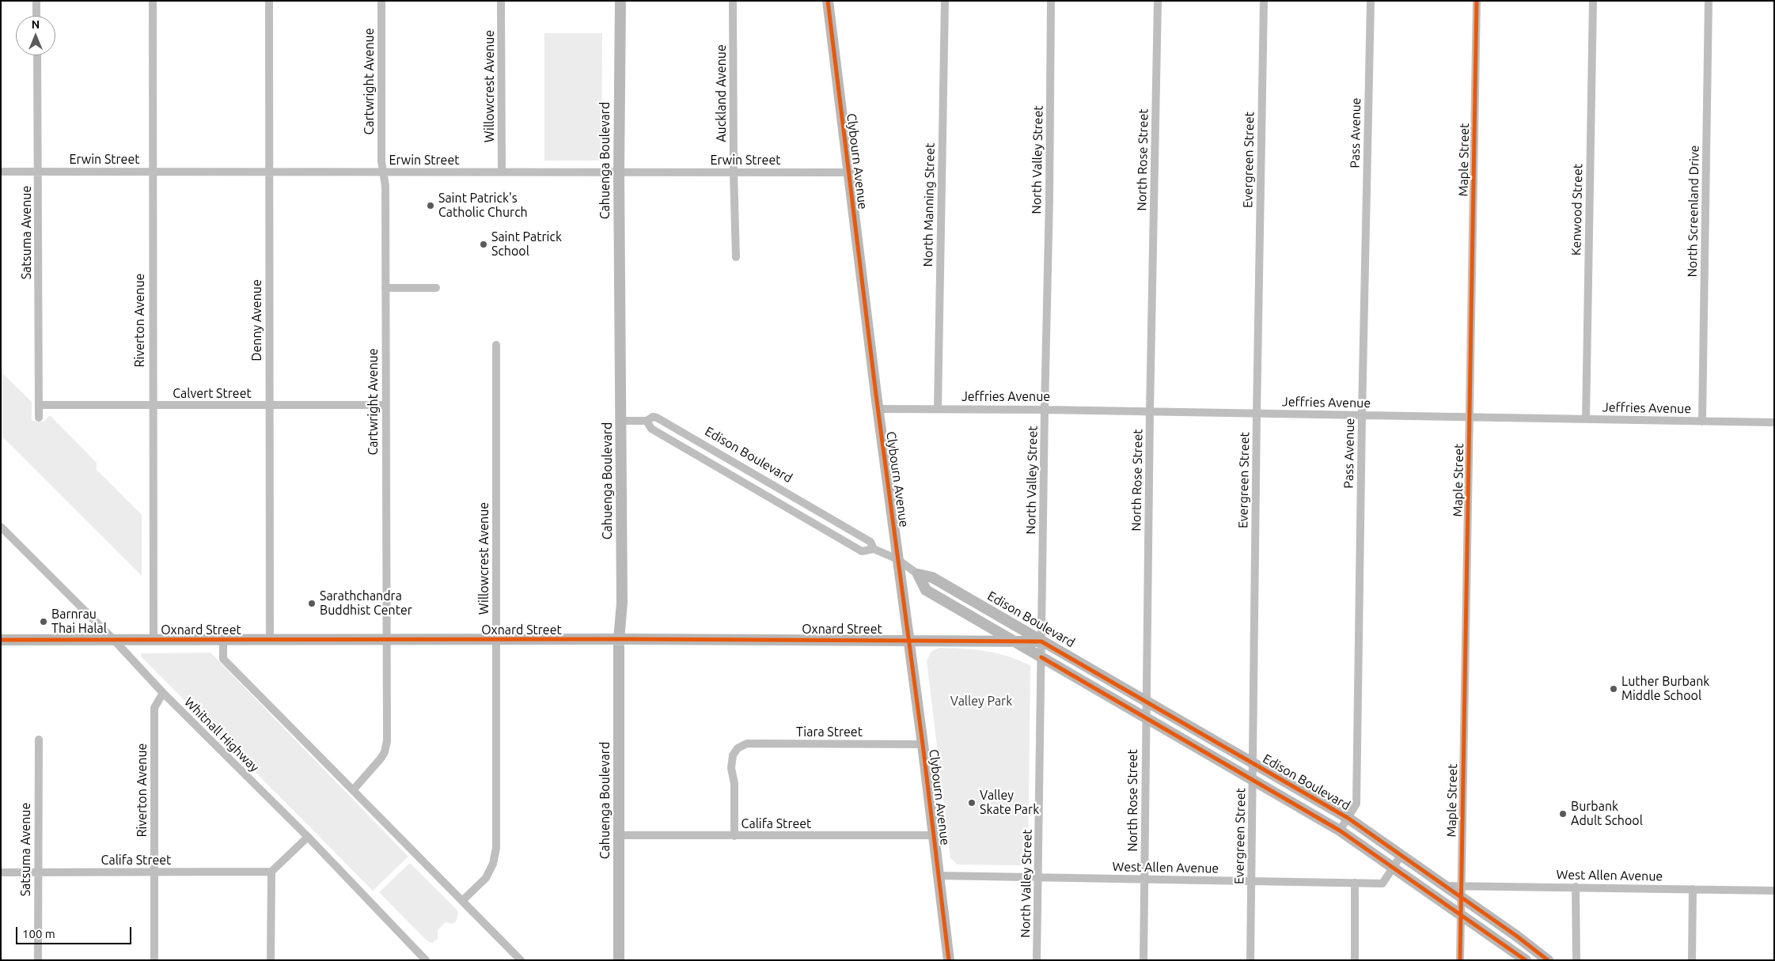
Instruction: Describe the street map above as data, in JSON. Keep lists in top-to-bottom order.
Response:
{
  "streets": {
    "main road": [
      "Cahuenga Boulevard",
      "Clybourn Avenue",
      "Edison Boulevard",
      "Oxnard Street"
    ],
    "street": [
      "Cartwright Avenue",
      "Willowcrest Avenue",
      "Auckland Avenue",
      "Pass Avenue",
      "Erwin Street",
      "North Valley Street",
      "North Rose Street",
      "Evergreen Street",
      "Maple Street",
      "North Manning Street",
      "Kenwood Street",
      "North Screenland Drive",
      "Satsuma Avenue",
      "Riverton Avenue",
      "Denny Avenue",
      "Calvert Street",
      "Jeffries Avenue",
      "Tiara Street",
      "Whitnall Highway",
      "Califa Street",
      "West Allen Avenue"
    ]
  },
  "crossings": [
    ["Cartwright Avenue", "Erwin Street"],
    ["Cartwright Avenue", "Calvert Street"],
    ["Cartwright Avenue", "Oxnard Street"],
    ["Willowcrest Avenue", "Erwin Street"],
    ["Willowcrest Avenue", "Oxnard Street"],
    ["Auckland Avenue", "Erwin Street"],
    ["Pass Avenue", "Jeffries Avenue"],
    ["Pass Avenue", "Edison Boulevard"],
    ["Erwin Street", "Cahuenga Boulevard"],
    ["Erwin Street", "Clybourn Avenue"],
    ["Erwin Street", "Satsuma Avenue"],
    ["Erwin Street", "Riverton Avenue"],
    ["Erwin Street", "Denny Avenue"],
    ["North Valley Street", "Jeffries Avenue"],
    ["North Valley Street", "Edison Boulevard"],
    ["North Valley Street", "Oxnard Street"],
    ["North Valley Street", "West Allen Avenue"],
    ["North Rose Street", "Jeffries Avenue"],
    ["North Rose Street", "Edison Boulevard"],
    ["North Rose Street", "West Allen Avenue"],
    ["Evergreen Street", "Jeffries Avenue"],
    ["Evergreen Street", "Edison Boulevard"],
    ["Evergreen Street", "West Allen Avenue"],
    ["Maple Street", "Jeffries Avenue"],
    ["Maple Street", "Edison Boulevard"],
    ["Maple Street", "West Allen Avenue"],
    ["Cahuenga Boulevard", "Edison Boulevard"],
    ["Cahuenga Boulevard", "Oxnard Street"],
    ["Cahuenga Boulevard", "Califa Street"],
    ["Clybourn Avenue", "Jeffries Avenue"],
    ["Clybourn Avenue", "Edison Boulevard"],
    ["Clybourn Avenue", "Oxnard Street"],
    ["Clybourn Avenue", "Tiara Street"],
    ["Clybourn Avenue", "Califa Street"],
    ["Clybourn Avenue", "West Allen Avenue"],
    ["North Manning Street", "Jeffries Avenue"],
    ["Kenwood Street", "Jeffries Avenue"],
    ["North Screenland Drive", "Jeffries Avenue"],
    ["Satsuma Avenue", "Calvert Street"],
    ["Satsuma Avenue", "Califa Street"],
    ["Riverton Avenue", "Calvert Street"],
    ["Riverton Avenue", "Oxnard Street"],
    ["Riverton Avenue", "Whitnall Highway"],
    ["Riverton Avenue", "Califa Street"],
    ["Denny Avenue", "Calvert Street"],
    ["Denny Avenue", "Oxnard Street"],
    ["Edison Boulevard", "Oxnard Street"],
    ["Edison Boulevard", "West Allen Avenue"],
    ["Oxnard Street", "Whitnall Highway"],
    ["Tiara Street", "Califa Street"]
  ],
  "parks": ["Valley Park"],
  "places": [
    "Saint Patrick's Catholic Church",
    "Saint Patrick School",
    "Sarathchandra Buddhist Center",
    "Barnrau Thai Halal",
    "Luther Burbank Middle School",
    "Valley Skate Park",
    "Burbank Adult School"
  ],
  "scale_bar": "100 m",
  "north": "top"
}
